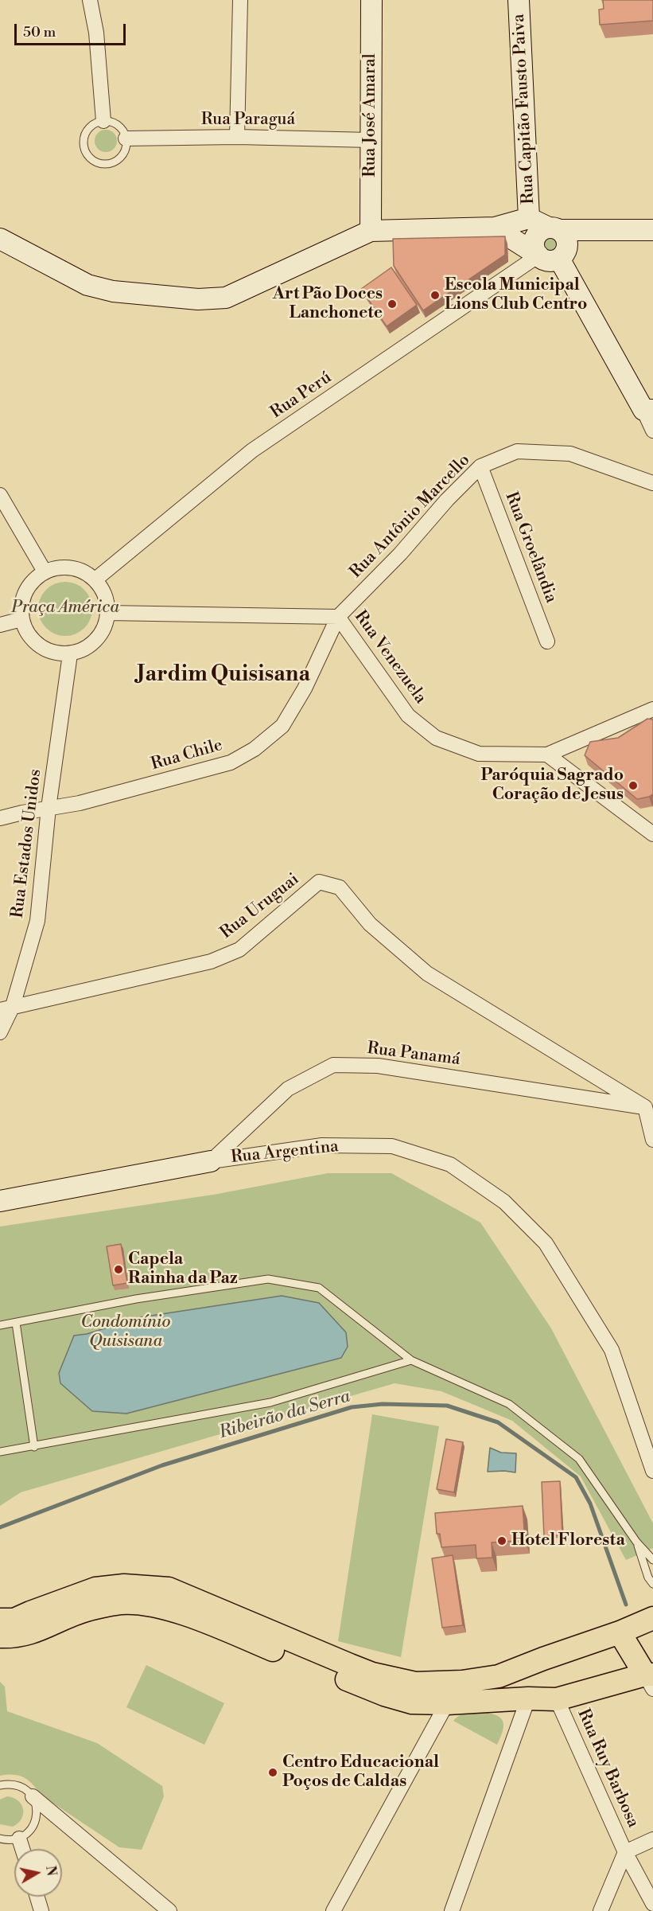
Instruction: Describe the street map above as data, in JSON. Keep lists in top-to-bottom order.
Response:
{
  "streets": {
    "street": [
      "Rua Capitão Fausto Paiva",
      "Rua José Amaral",
      "Rua Paraguá",
      "Rua Perú",
      "Rua Antônio Marcello",
      "Rua Groelândia",
      "Rua Venezuela",
      "Rua Chile",
      "Rua Estados Unidos",
      "Rua Uruguai",
      "Rua Panamá",
      "Rua Argentina",
      "Rua Ruy Barbosa"
    ]
  },
  "crossings": [
    ["Rua José Amaral", "Rua Paraguá"],
    ["Rua Perú", "Rua Venezuela"],
    ["Rua Perú", "Rua Estados Unidos"],
    ["Rua Antônio Marcello", "Rua Groelândia"],
    ["Rua Antônio Marcello", "Rua Venezuela"],
    ["Rua Antônio Marcello", "Rua Chile"],
    ["Rua Venezuela", "Rua Chile"],
    ["Rua Venezuela", "Rua Estados Unidos"],
    ["Rua Chile", "Rua Estados Unidos"],
    ["Rua Estados Unidos", "Rua Uruguai"],
    ["Rua Uruguai", "Rua Panamá"],
    ["Rua Panamá", "Rua Argentina"]
  ],
  "districts": ["Jardim Quisisana"],
  "water": ["Ribeirão da Serra"],
  "parks": ["Praça América", "Condomínio Quisisana"],
  "places": [
    "Escola Municipal Lions Club Centro",
    "Art Pão Doces Lanchonete",
    "Paróquia Sagrado Coração de Jesus",
    "Capela Rainha da Paz",
    "Hotel Floresta",
    "Centro Educacional Poços de Caldas"
  ],
  "scale_bar": "50 m",
  "north": "right"
}
